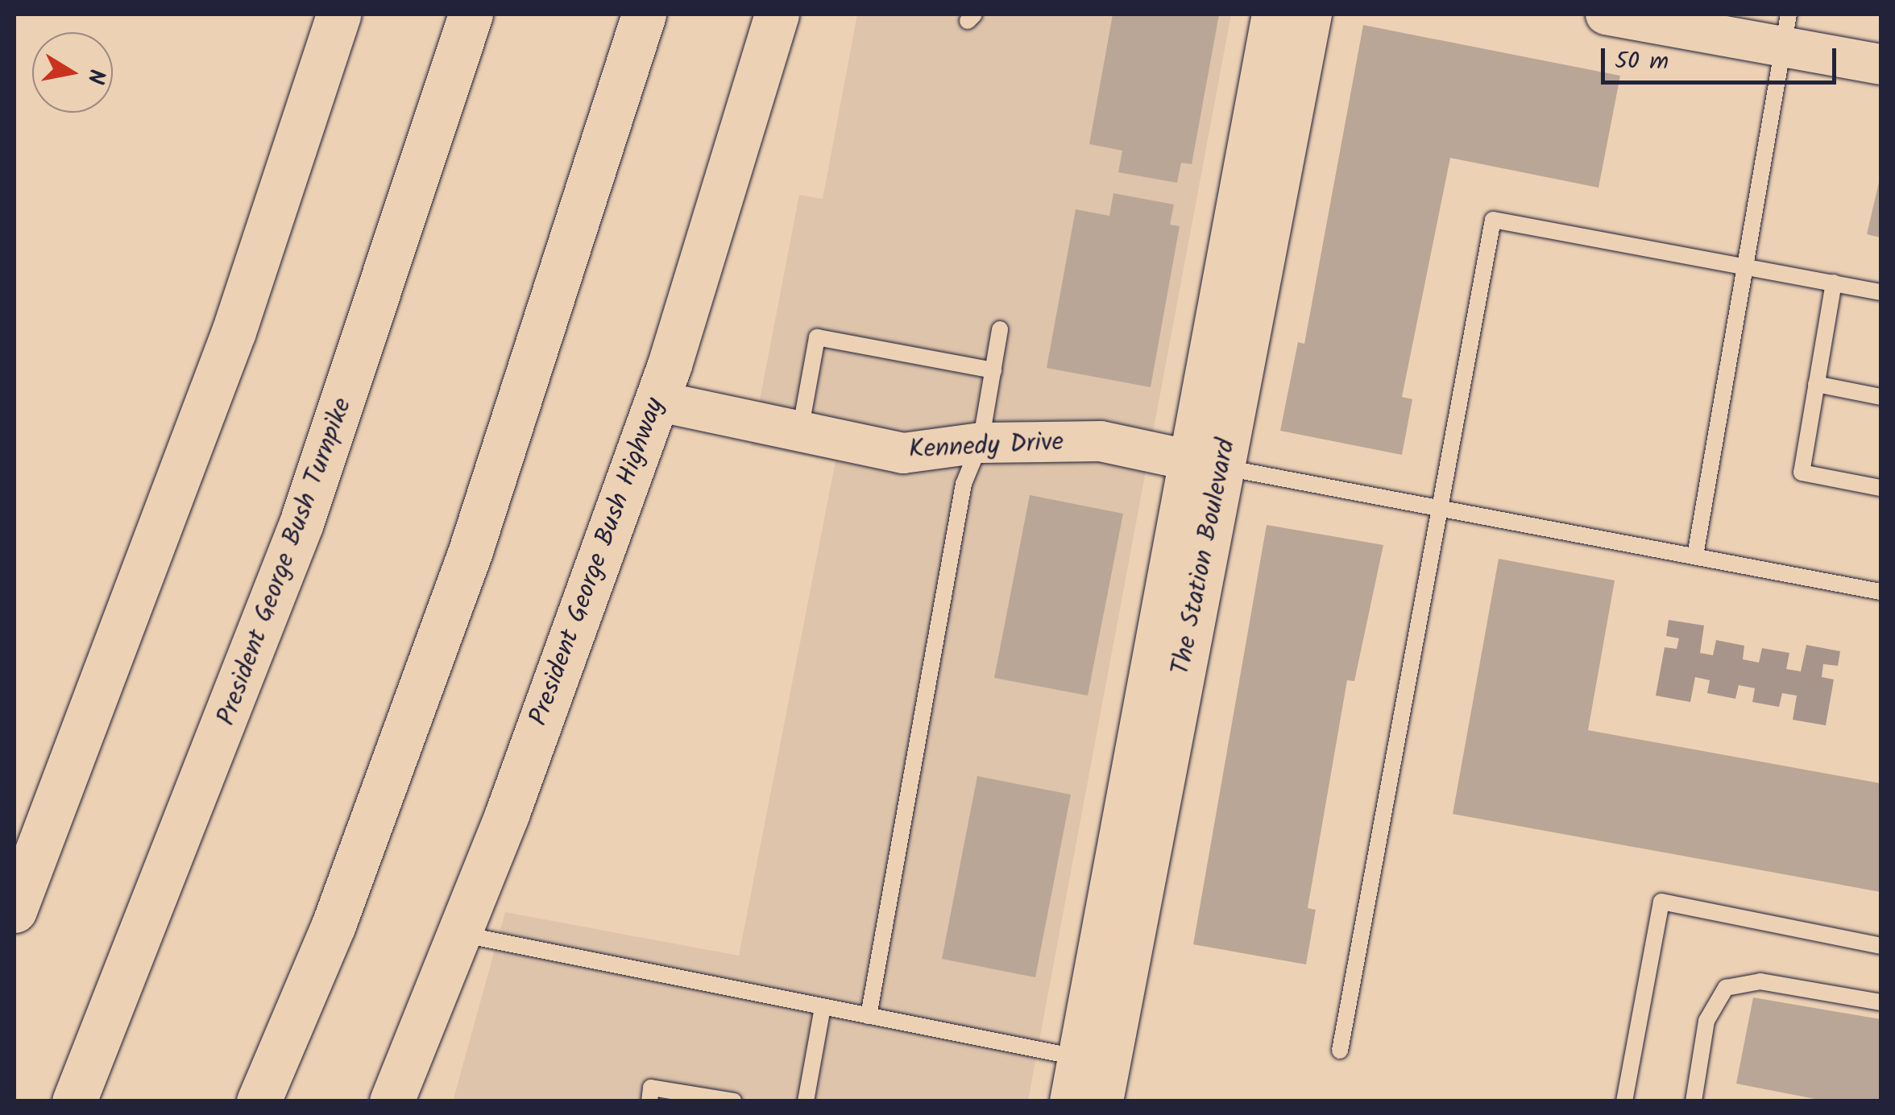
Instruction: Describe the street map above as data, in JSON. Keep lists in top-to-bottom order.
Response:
{
  "streets": {
    "main road": ["President George Bush Turnpike", "President George Bush Highway"],
    "street": ["Kennedy Drive", "The Station Boulevard"]
  },
  "crossings": [
    ["Kennedy Drive", "The Station Boulevard"],
    ["Kennedy Drive", "President George Bush Highway"]
  ],
  "scale_bar": "50 m",
  "north": "right"
}
